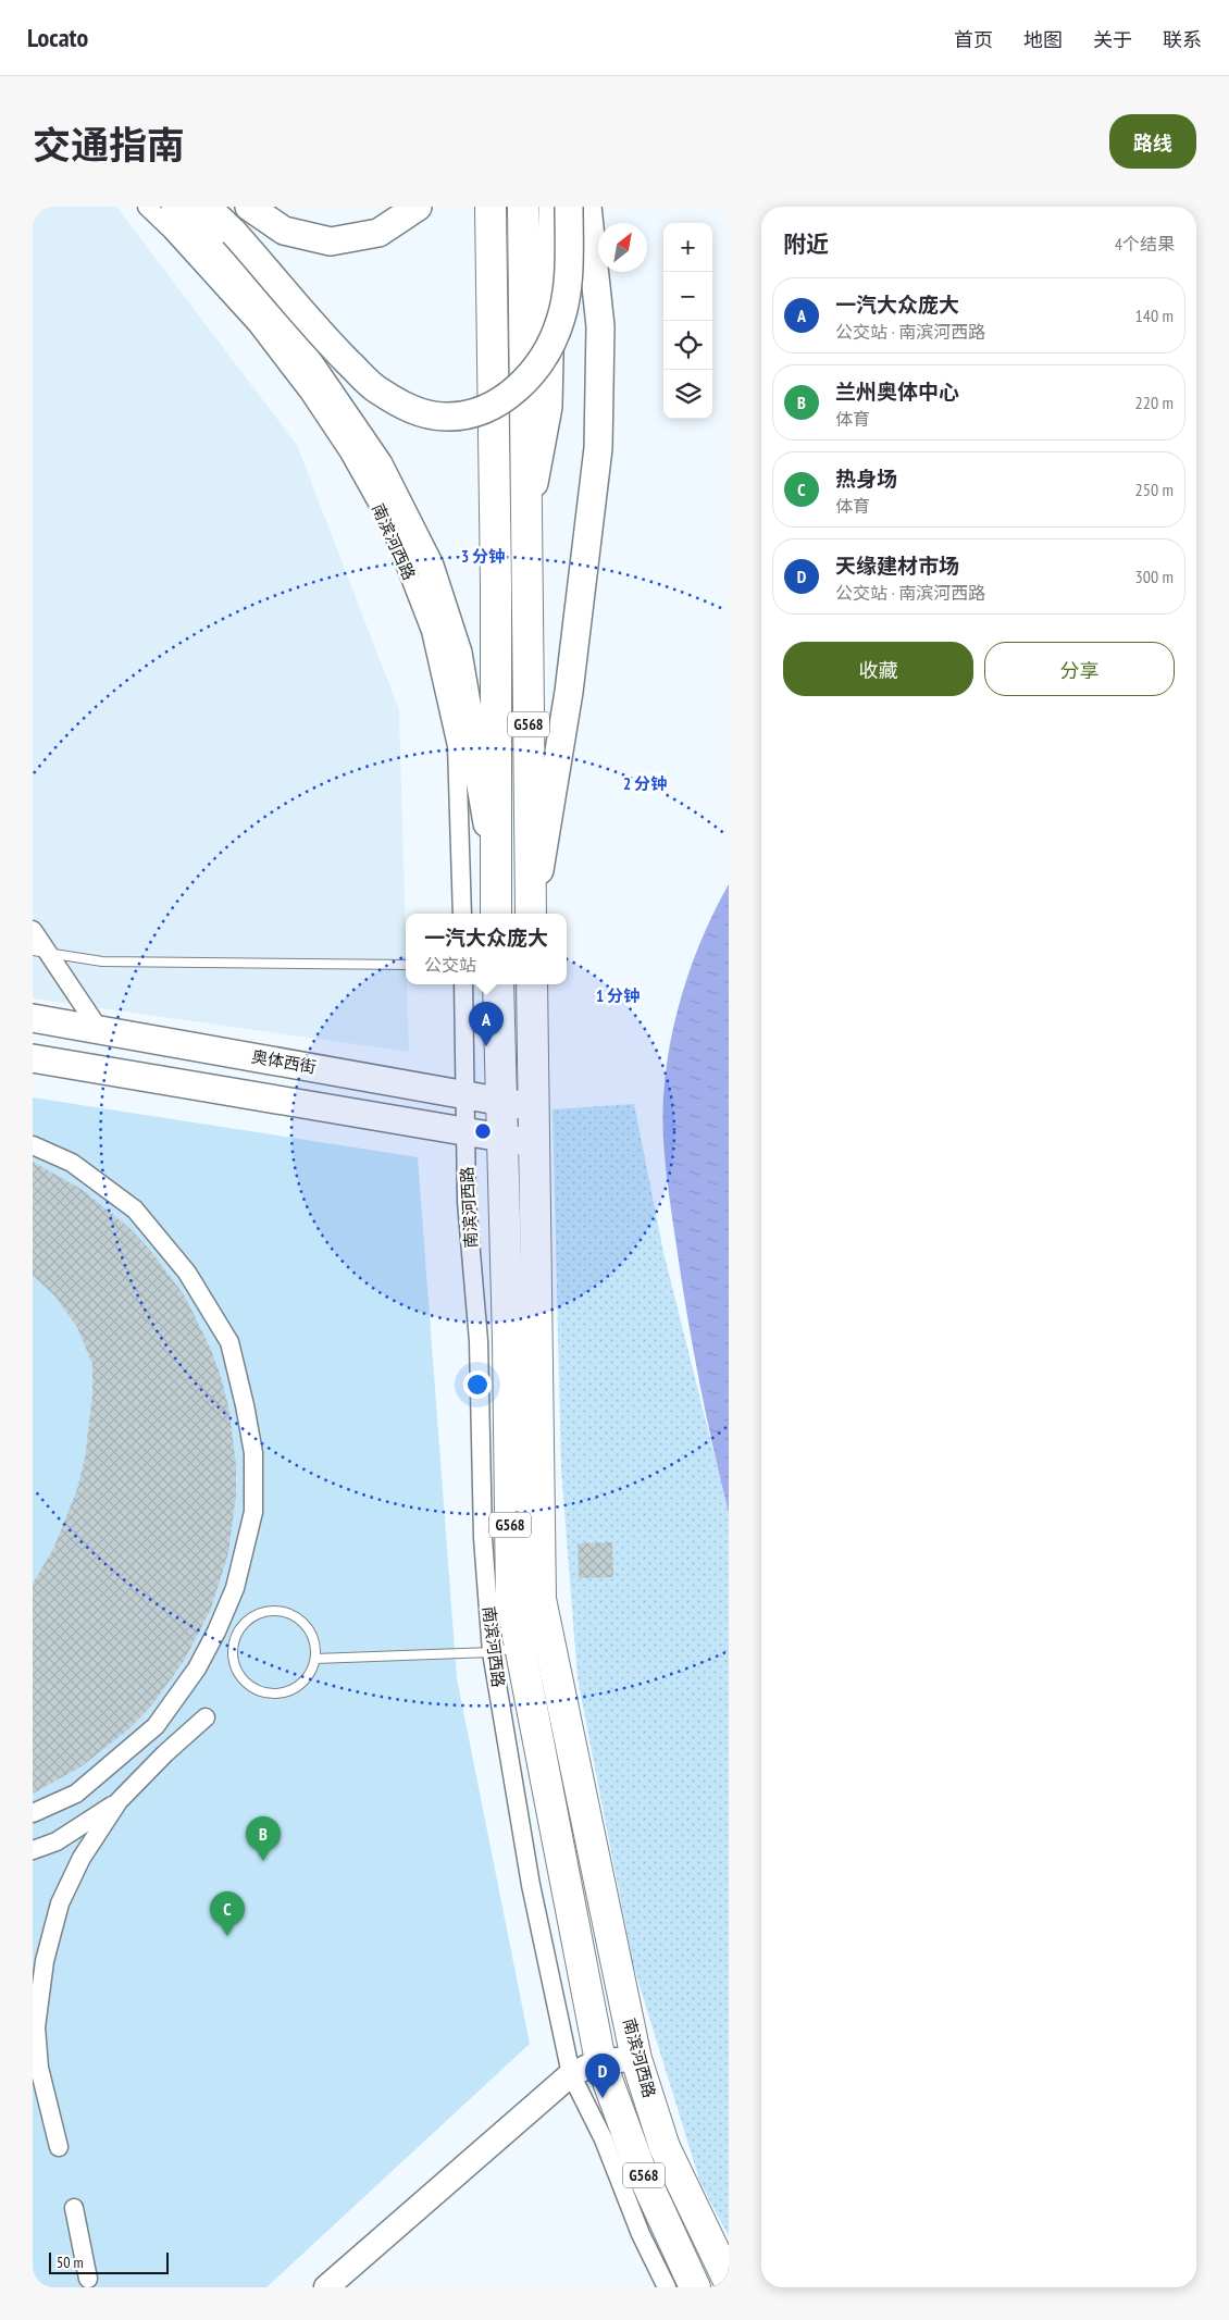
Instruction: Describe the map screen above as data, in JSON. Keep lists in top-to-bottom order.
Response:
{
  "streets": {
    "highway": ["南滨河西路", "G568"],
    "main road": ["奥体西街"]
  },
  "crossings": [
    ["南滨河西路", "奥体西街"]
  ],
  "scale_bar": "50 m",
  "north": "top right",
  "page": {
    "header": "Locato",
    "nav": [
      "首页",
      "地图",
      "关于",
      "联系"
    ],
    "title": "交通指南",
    "buttons": [
      "路线",
      ["收藏", "分享"]
    ],
    "heading": ["附近", "4个结果"],
    "map_buttons": ["+", "−"],
    "list": [
      {
        "mark": "A",
        "name": "一汽大众庞大",
        "note": "公交站 · 南滨河西路",
        "value": "140 m"
      },
      {
        "mark": "B",
        "name": "兰州奥体中心",
        "note": "体育",
        "value": "220 m"
      },
      {
        "mark": "C",
        "name": "热身场",
        "note": "体育",
        "value": "250 m"
      },
      {
        "mark": "D",
        "name": "天缘建材市场",
        "note": "公交站 · 南滨河西路",
        "value": "300 m"
      }
    ],
    "popup": ["一汽大众庞大", "公交站"],
    "pins": [
      "A",
      "B",
      "C",
      "D"
    ],
    "scale": "50 m"
  },
  "rings": ["3 分钟", "2 分钟", "1 分钟"]
}
